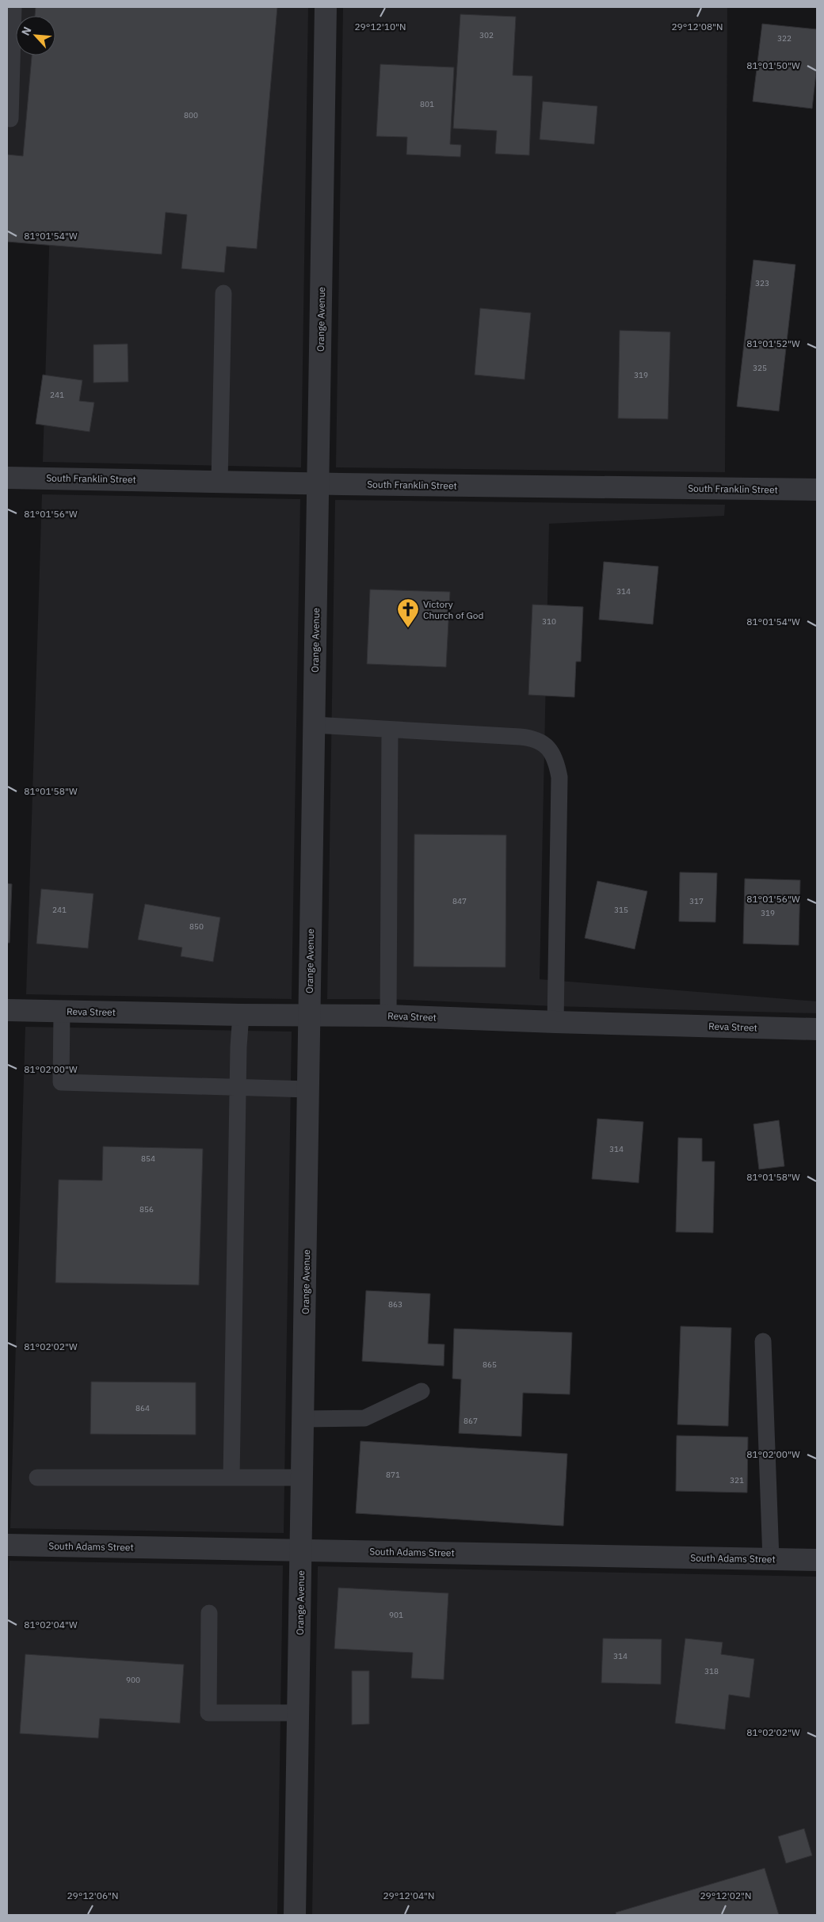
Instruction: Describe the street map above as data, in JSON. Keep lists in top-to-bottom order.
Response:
{
  "streets": {
    "street": [
      "Orange Avenue",
      "South Franklin Street",
      "Reva Street",
      "South Adams Street"
    ]
  },
  "crossings": [
    ["Orange Avenue", "South Franklin Street"],
    ["Orange Avenue", "Reva Street"],
    ["Orange Avenue", "South Adams Street"]
  ],
  "places": {
    "church": ["Victory Church of God"]
  },
  "house_numbers": [
    "302",
    "322",
    "801",
    "800",
    "323",
    "325",
    "319",
    "241",
    "314",
    "310",
    "847",
    "317",
    "241",
    "315",
    "319",
    "850",
    "314",
    "854",
    "856",
    "863",
    "865",
    "864",
    "867",
    "871",
    "321",
    "901",
    "314",
    "318",
    "900"
  ],
  "north": "top left",
  "coordinates": [
    "29°12'10\"N",
    "29°12'08\"N",
    "81°01'50\"W",
    "81°01'54\"W",
    "81°01'52\"W",
    "81°01'56\"W",
    "81°01'58\"W",
    "81°02'00\"W",
    "81°02'02\"W",
    "81°02'04\"W",
    "29°12'06\"N",
    "29°12'04\"N",
    "29°12'02\"N"
  ]
}
